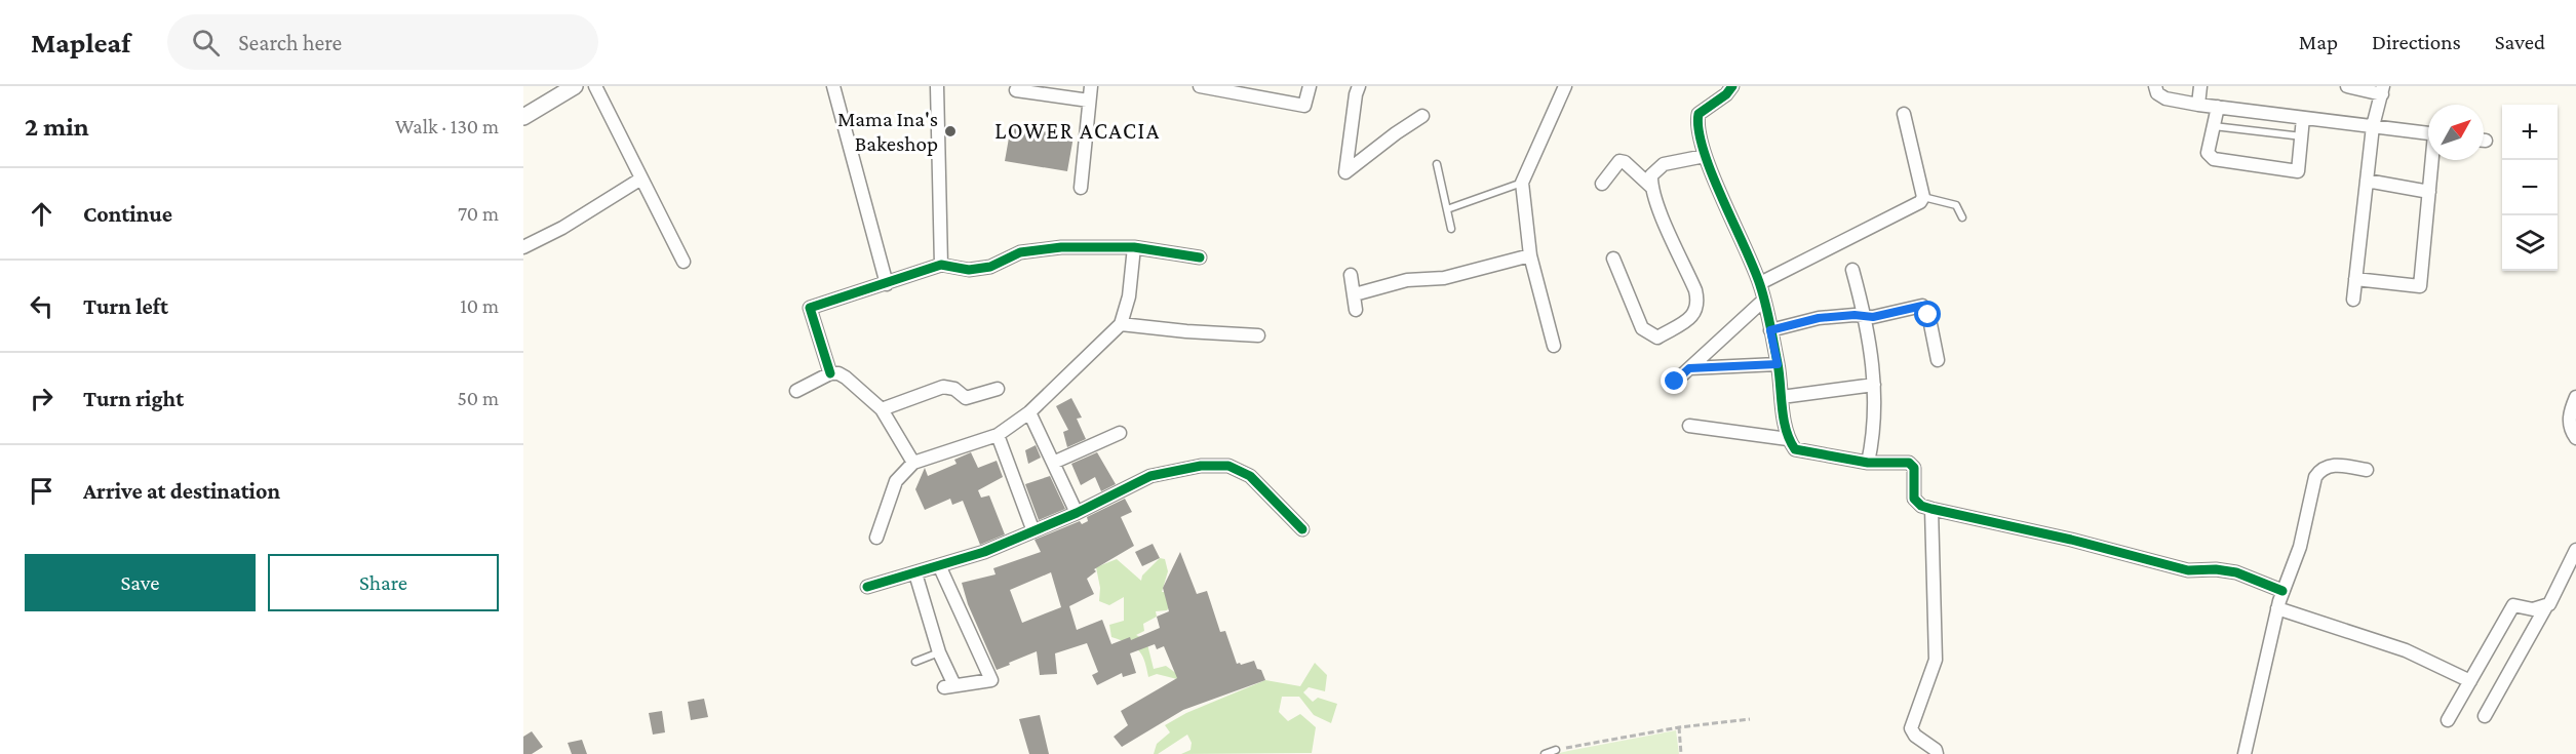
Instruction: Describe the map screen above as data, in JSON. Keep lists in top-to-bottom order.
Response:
{
  "districts": ["LOWER ACACIA"],
  "places": ["Mama Ina's Bakeshop"],
  "north": "top right",
  "page": {
    "header": "Mapleaf",
    "search": "Search here",
    "nav": ["Map", "Directions", "Saved"],
    "heading": ["2 min", "Walk · 130 m"],
    "map_buttons": ["+", "−"],
    "list": [
      ["Continue", "70 m"],
      ["Turn left", "10 m"],
      ["Turn right", "50 m"],
      "Arrive at destination"
    ],
    "buttons": ["Save", "Share"]
  }
}
